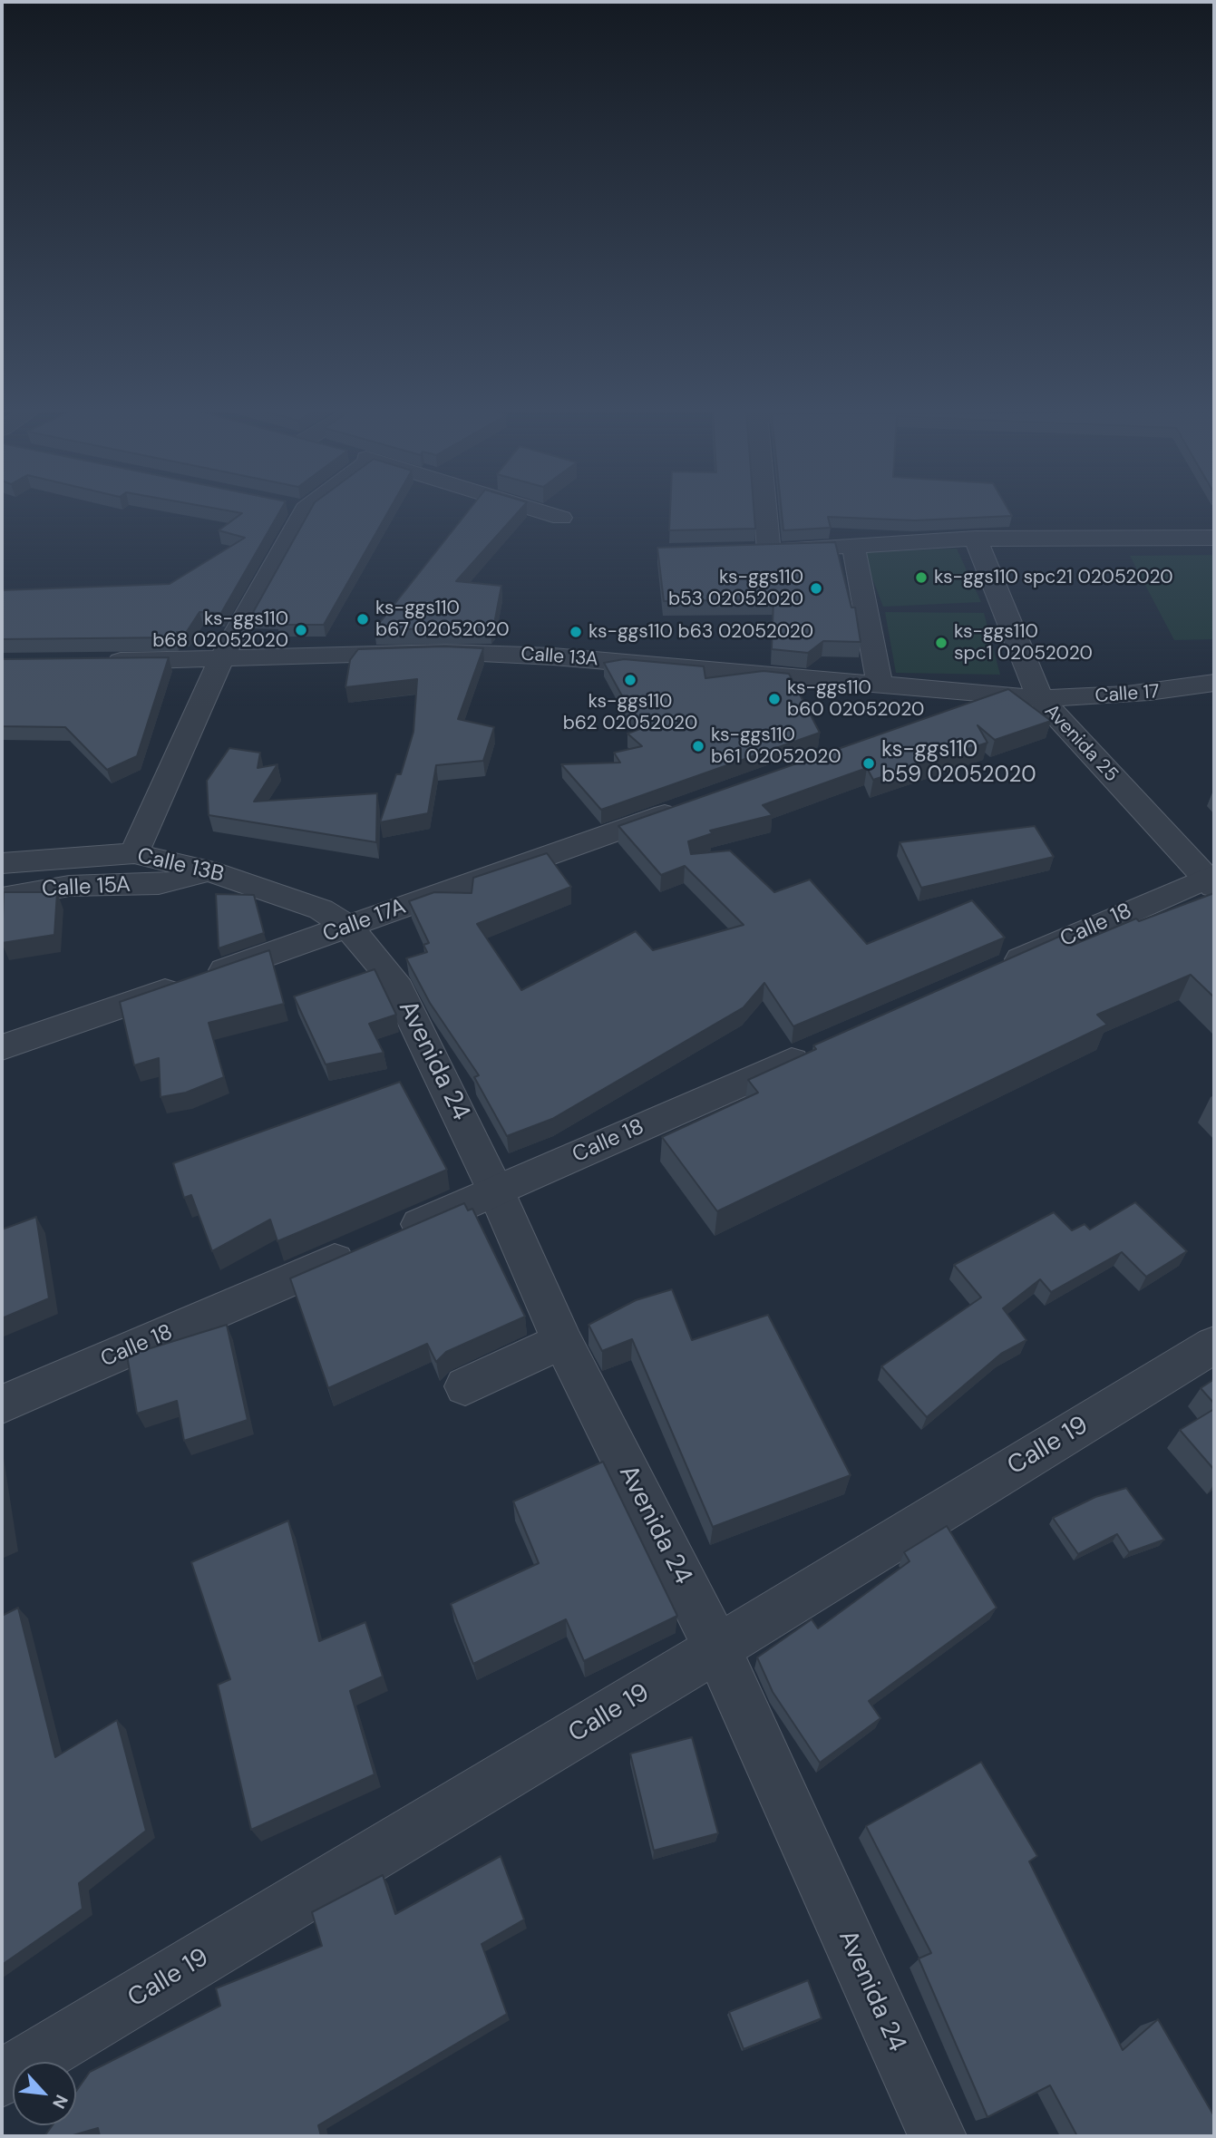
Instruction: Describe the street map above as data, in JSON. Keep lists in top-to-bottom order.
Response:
{
  "streets": {
    "street": [
      "Calle 13A",
      "Calle 17",
      "Avenida 25",
      "Calle 13B",
      "Calle 15A",
      "Calle 17A",
      "Calle 18",
      "Avenida 24",
      "Calle 19"
    ]
  },
  "crossings": [
    ["Calle 13A", "Calle 17"],
    ["Calle 13A", "Avenida 25"],
    ["Calle 17", "Avenida 25"],
    ["Avenida 25", "Calle 18"],
    ["Calle 13B", "Calle 15A"],
    ["Calle 13B", "Calle 17A"],
    ["Calle 13B", "Avenida 24"],
    ["Calle 17A", "Avenida 24"],
    ["Calle 18", "Avenida 24"],
    ["Avenida 24", "Calle 19"]
  ],
  "places": [
    "ks-ggs110 spc21 02052020",
    "ks-ggs110 b53 02052020",
    "ks-ggs110 b67 02052020",
    "ks-ggs110 b68 02052020",
    "ks-ggs110 b63 02052020",
    "ks-ggs110 spc1 02052020",
    "ks-ggs110 b62 02052020",
    "ks-ggs110 b60 02052020",
    "ks-ggs110 b61 02052020",
    "ks-ggs110 b59 02052020"
  ],
  "north": "bottom right"
}
